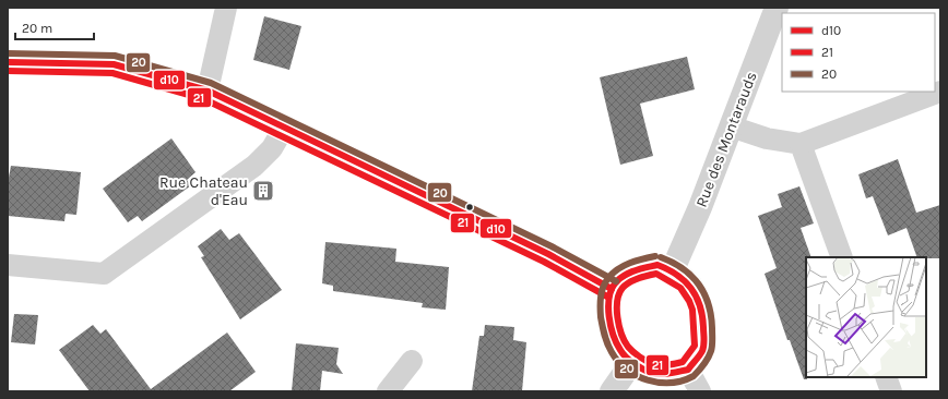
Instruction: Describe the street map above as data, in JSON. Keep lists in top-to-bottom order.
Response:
{
  "streets": {
    "street": ["Rue des Montarauds"]
  },
  "places": {
    "building": ["Rue Chateau d'Eau"]
  },
  "lines": ["transit line 20", "transit line d10", "transit line 21"],
  "legend": ["d10", "21", "20"],
  "scale_bar": "20 m"
}
